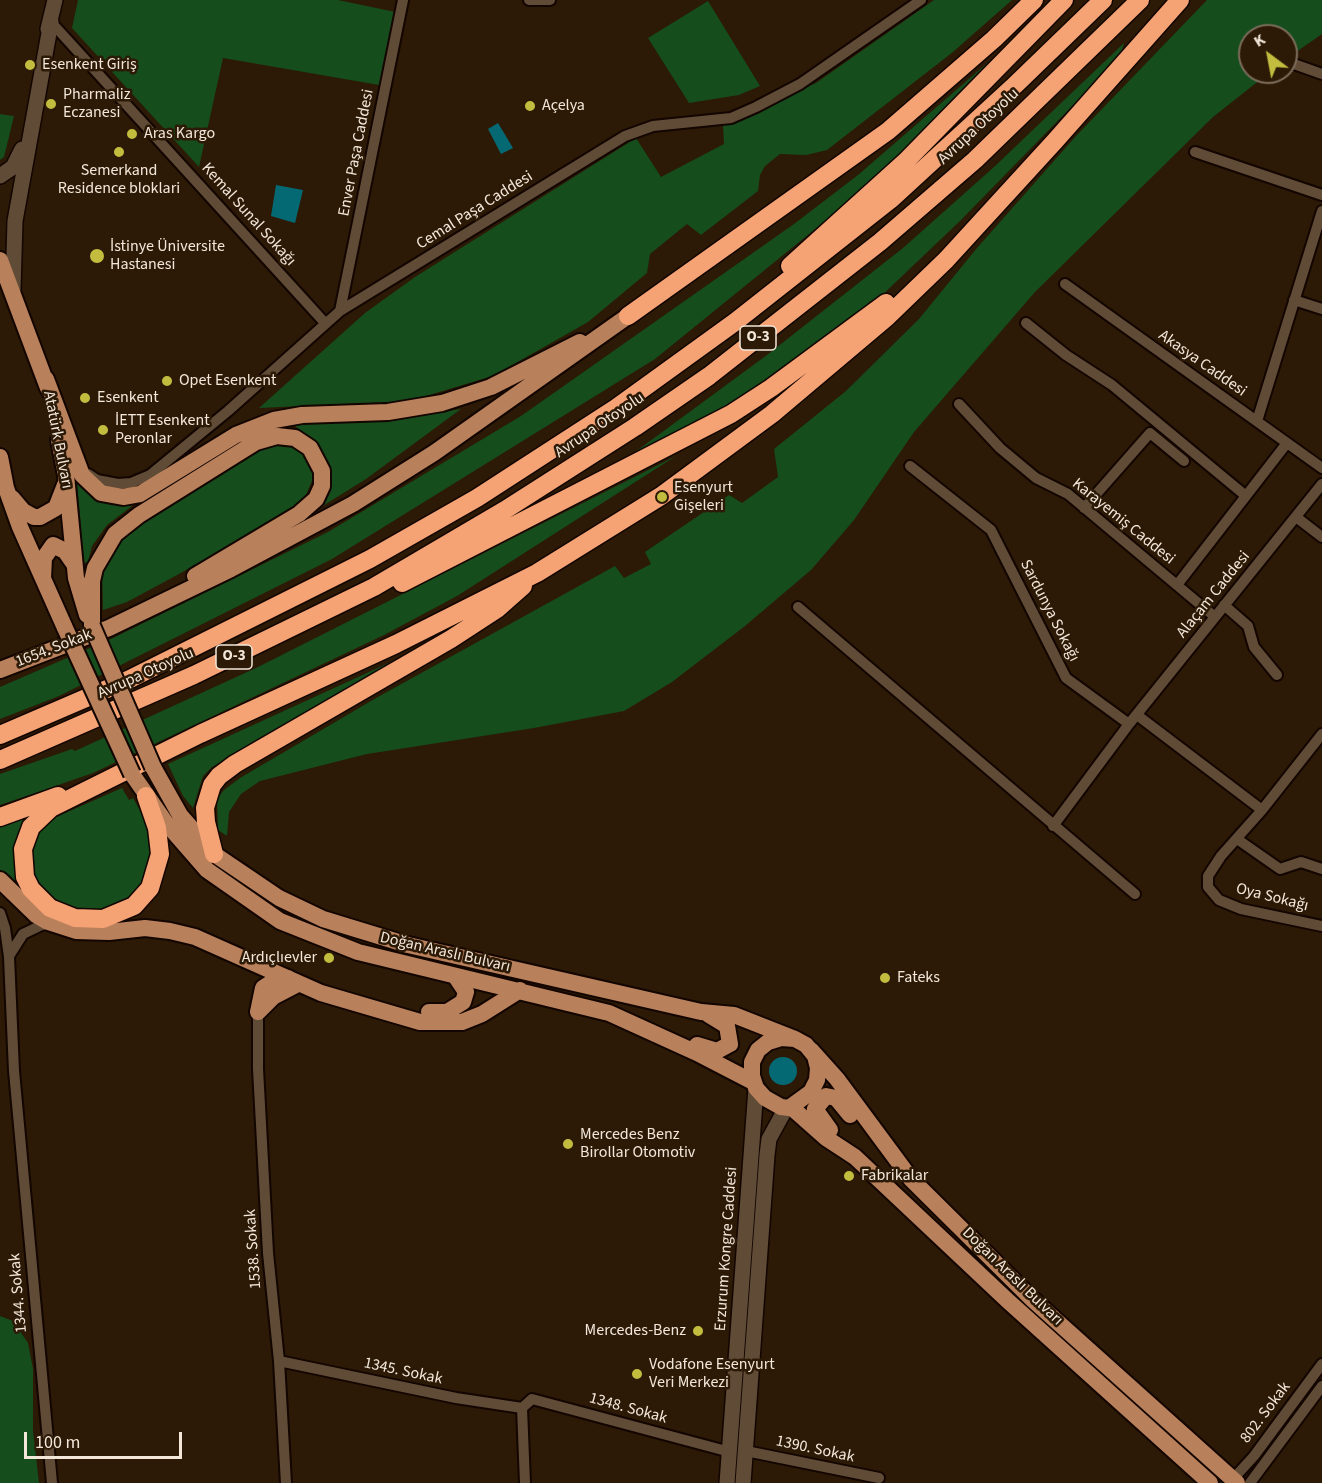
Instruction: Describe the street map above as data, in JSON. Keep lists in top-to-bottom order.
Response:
{
  "streets": {
    "highway": ["Avrupa Otoyolu", "O-3"],
    "main road": [
      "Atatürk Bulvarı",
      "1654. Sokak",
      "Doğan Araslı Bulvarı",
      "Erzurum Kongre Caddesi"
    ],
    "street": [
      "Enver Paşa Caddesi",
      "Cemal Paşa Caddesi",
      "Kemal Sunal Sokağı",
      "Akasya Caddesi",
      "Karayemiş Caddesi",
      "Alaçam Caddesi",
      "Sardunya Sokağı",
      "Oya Sokağı",
      "1538. Sokak",
      "1344. Sokak",
      "1345. Sokak",
      "1348. Sokak",
      "802. Sokak",
      "1390. Sokak"
    ]
  },
  "crossings": [
    ["Enver Paşa Caddesi", "Cemal Paşa Caddesi"],
    ["Cemal Paşa Caddesi", "Kemal Sunal Sokağı"],
    ["Cemal Paşa Caddesi", "Atatürk Bulvarı"],
    ["Atatürk Bulvarı", "Doğan Araslı Bulvarı"],
    ["Karayemiş Caddesi", "Alaçam Caddesi"],
    ["Alaçam Caddesi", "Sardunya Sokağı"],
    ["Sardunya Sokağı", "Oya Sokağı"],
    ["Doğan Araslı Bulvarı", "Erzurum Kongre Caddesi"],
    ["Doğan Araslı Bulvarı", "802. Sokak"],
    ["1538. Sokak", "1345. Sokak"],
    ["Erzurum Kongre Caddesi", "1348. Sokak"],
    ["Erzurum Kongre Caddesi", "1390. Sokak"],
    ["1345. Sokak", "1348. Sokak"]
  ],
  "places": [
    "Esenkent Giriş",
    "Pharmaliz Eczanesi",
    "Açelya",
    "Aras Kargo",
    "Semerkand Residence bloklari",
    "İstinye Üniversite Hastanesi",
    "Opet Esenkent",
    "Esenkent",
    "İETT Esenkent Peronlar",
    "Esenyurt Gişeleri",
    "Ardıçlıevler",
    "Fateks",
    "Mercedes Benz Birollar Otomotiv",
    "Fabrikalar",
    "Mercedes-Benz",
    "Vodafone Esenyurt Veri Merkezi"
  ],
  "scale_bar": "100 m",
  "north": "top left"
}
